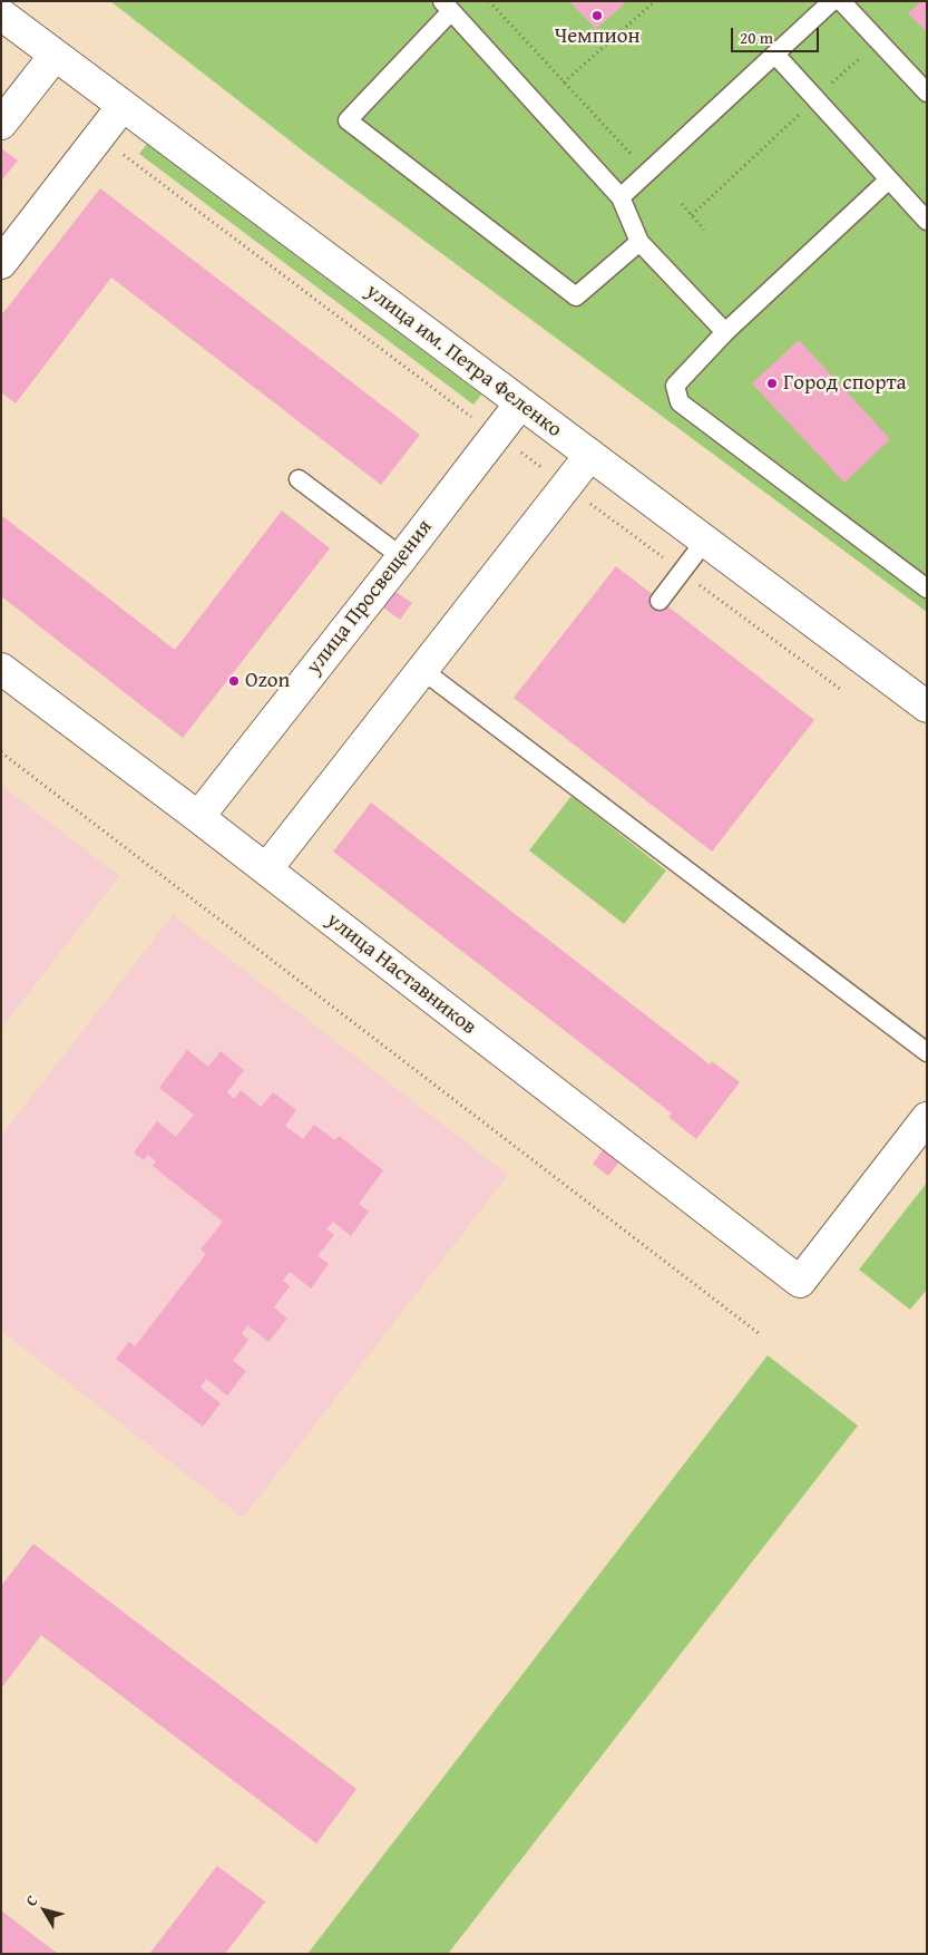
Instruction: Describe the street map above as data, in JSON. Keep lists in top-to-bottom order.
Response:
{
  "streets": {
    "street": ["улица им. Петра Феленко", "улица Просвещения", "улица Наставников"]
  },
  "crossings": [
    ["улица им. Петра Феленко", "улица Просвещения"],
    ["улица Просвещения", "улица Наставников"]
  ],
  "places": ["Чемпион", "Город спорта", "Ozon"],
  "scale_bar": "20 m",
  "north": "top left"
}
